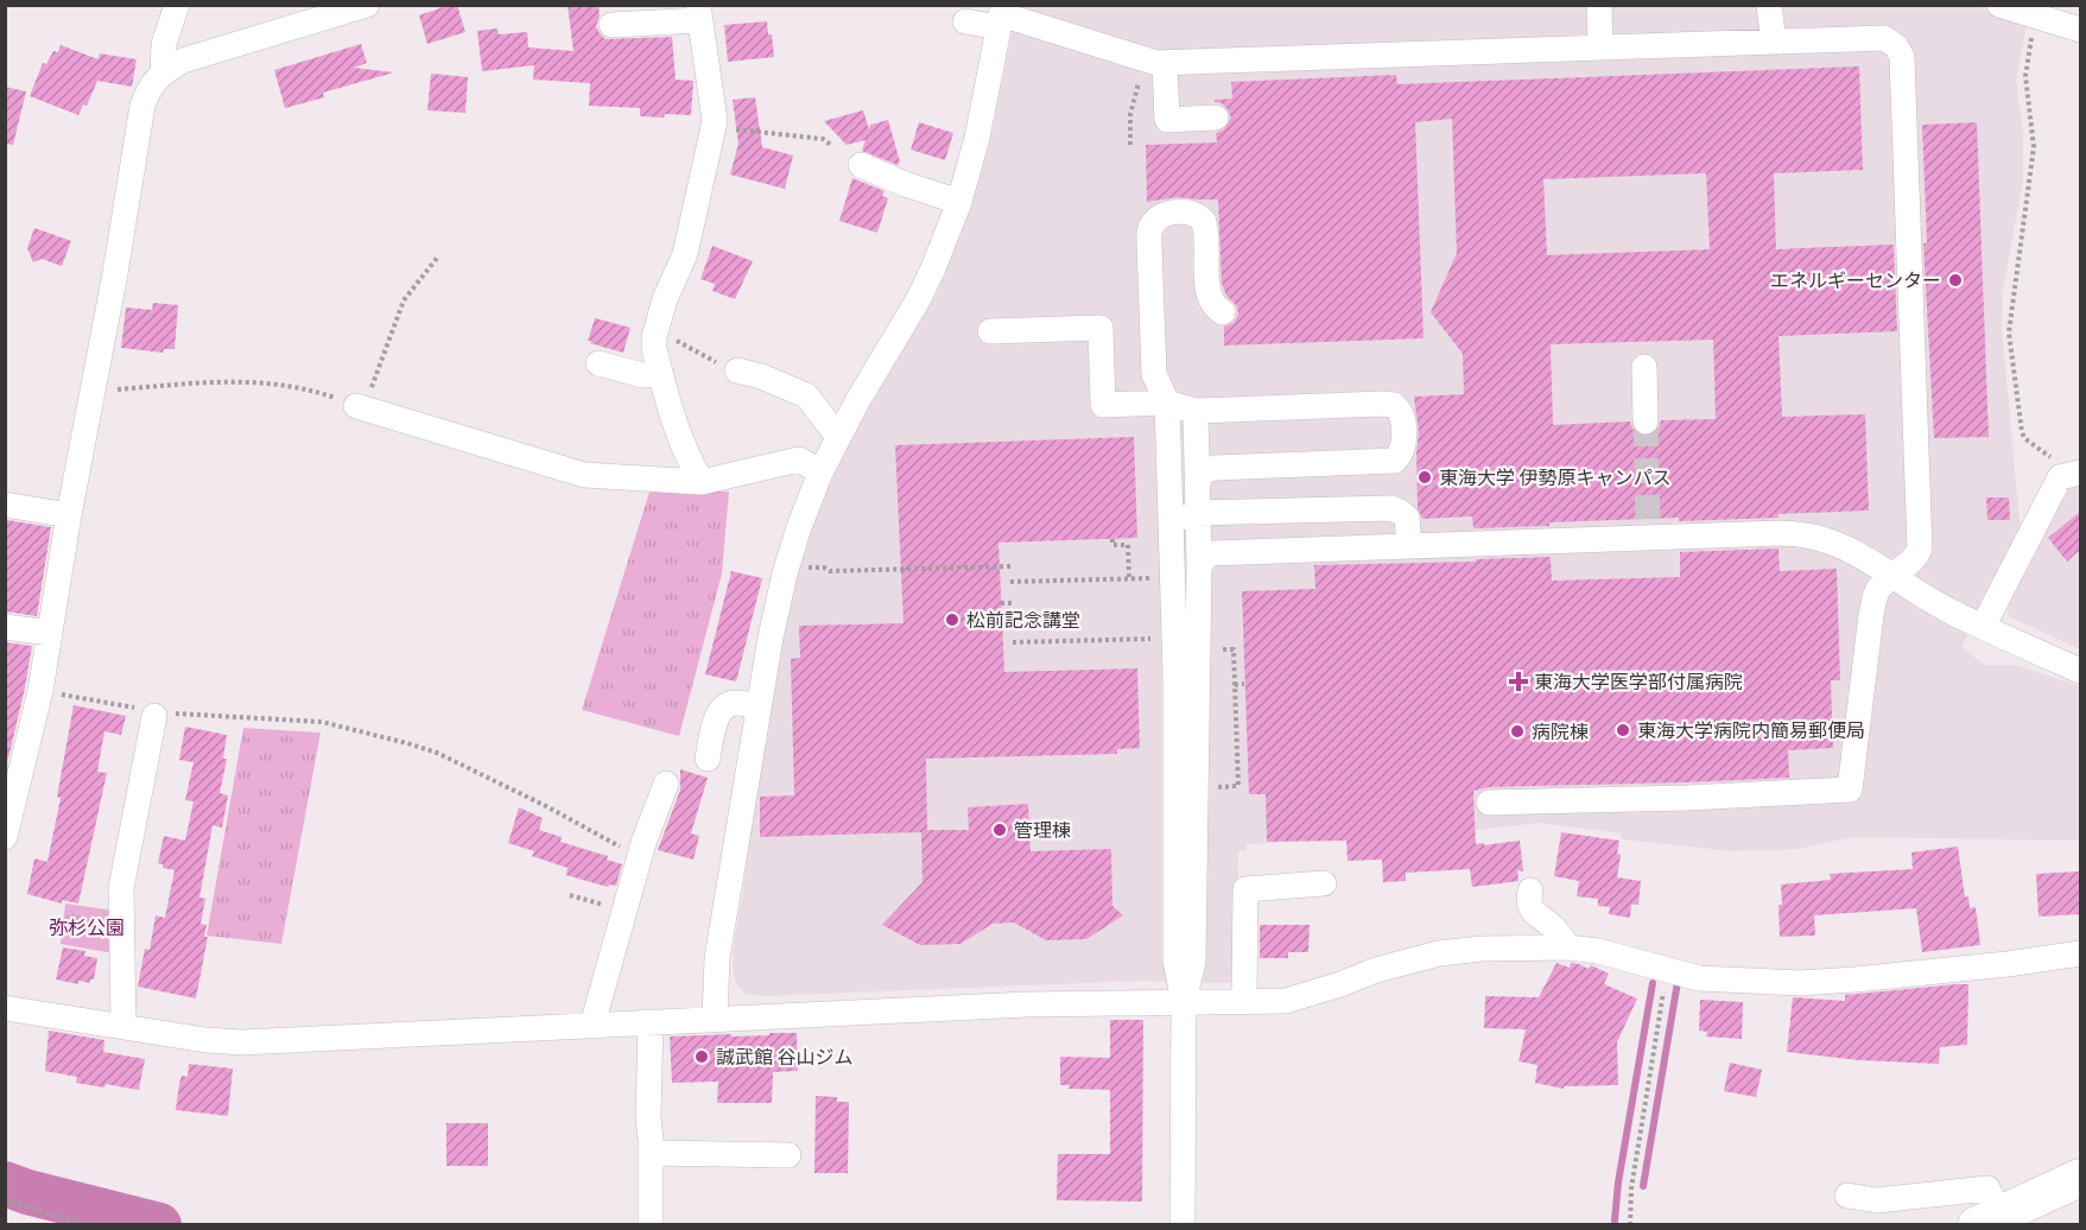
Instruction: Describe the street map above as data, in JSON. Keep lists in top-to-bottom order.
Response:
{
  "parks": ["弥杉公園"],
  "places": {
    "other": [
      "エネルギーセンター",
      "東海大学 伊勢原キャンパス",
      "松前記念講堂",
      "東海大学病院内簡易郵便局",
      "病院棟",
      "管理棟",
      "誠武館 谷山ジム"
    ],
    "health": ["東海大学医学部付属病院"]
  }
}
